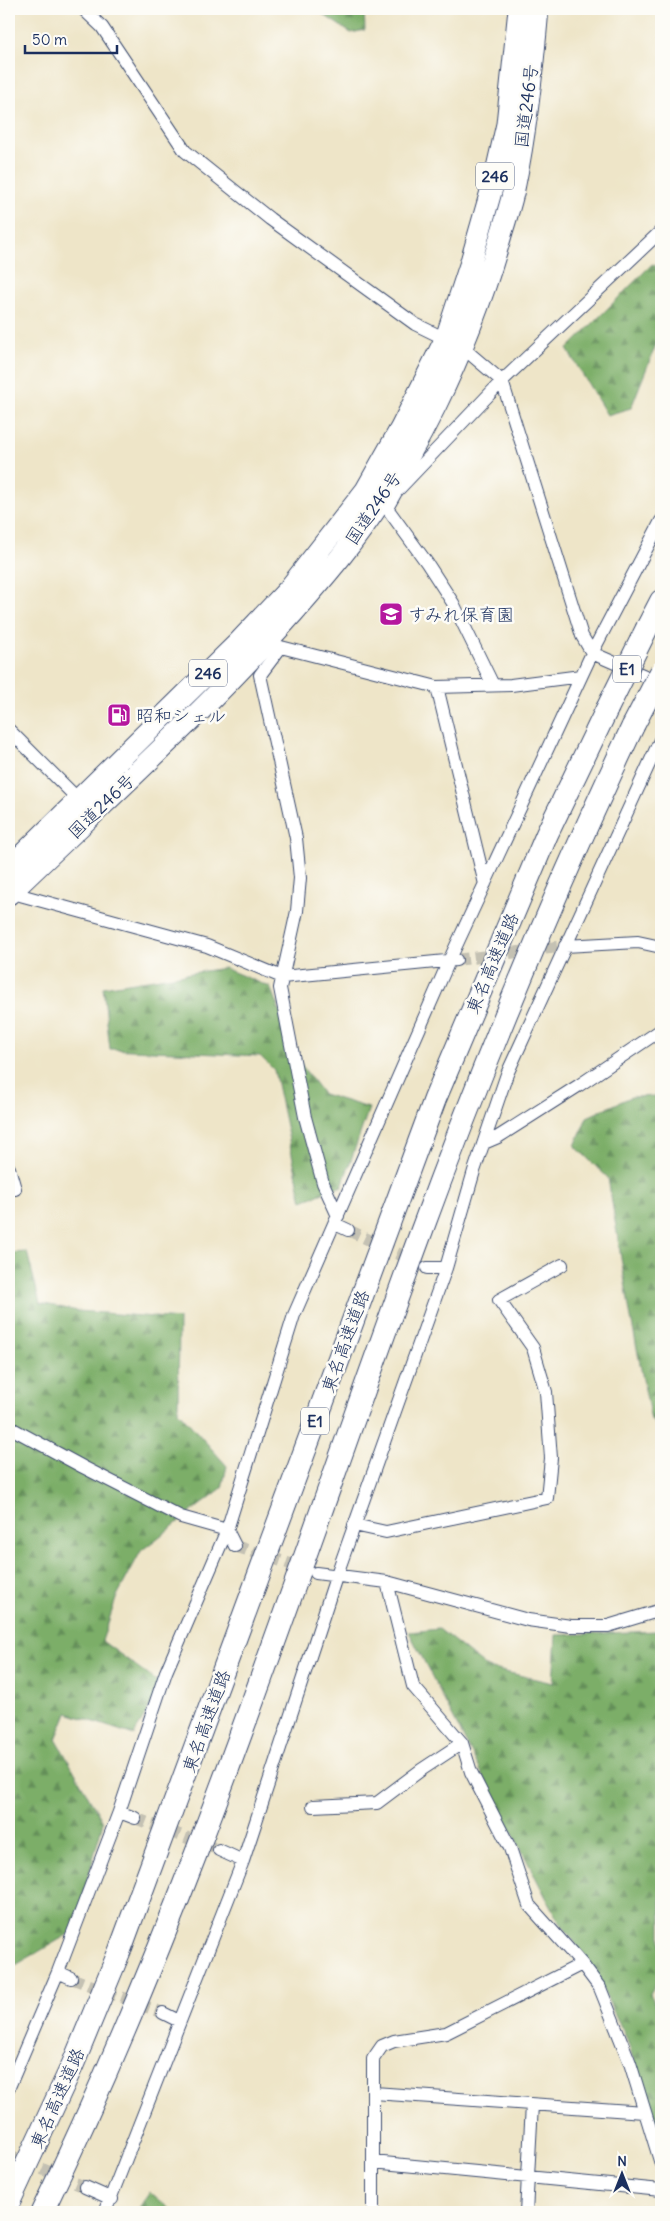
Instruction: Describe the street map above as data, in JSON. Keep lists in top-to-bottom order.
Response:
{
  "streets": {
    "highway": [
      "国道246号",
      "246",
      "E1",
      "東名高速道路"
    ]
  },
  "places": {
    "school or university": ["すみれ保育園"],
    "fuel station": ["昭和シェル"]
  },
  "scale_bar": "50 m",
  "north": "top"
}
